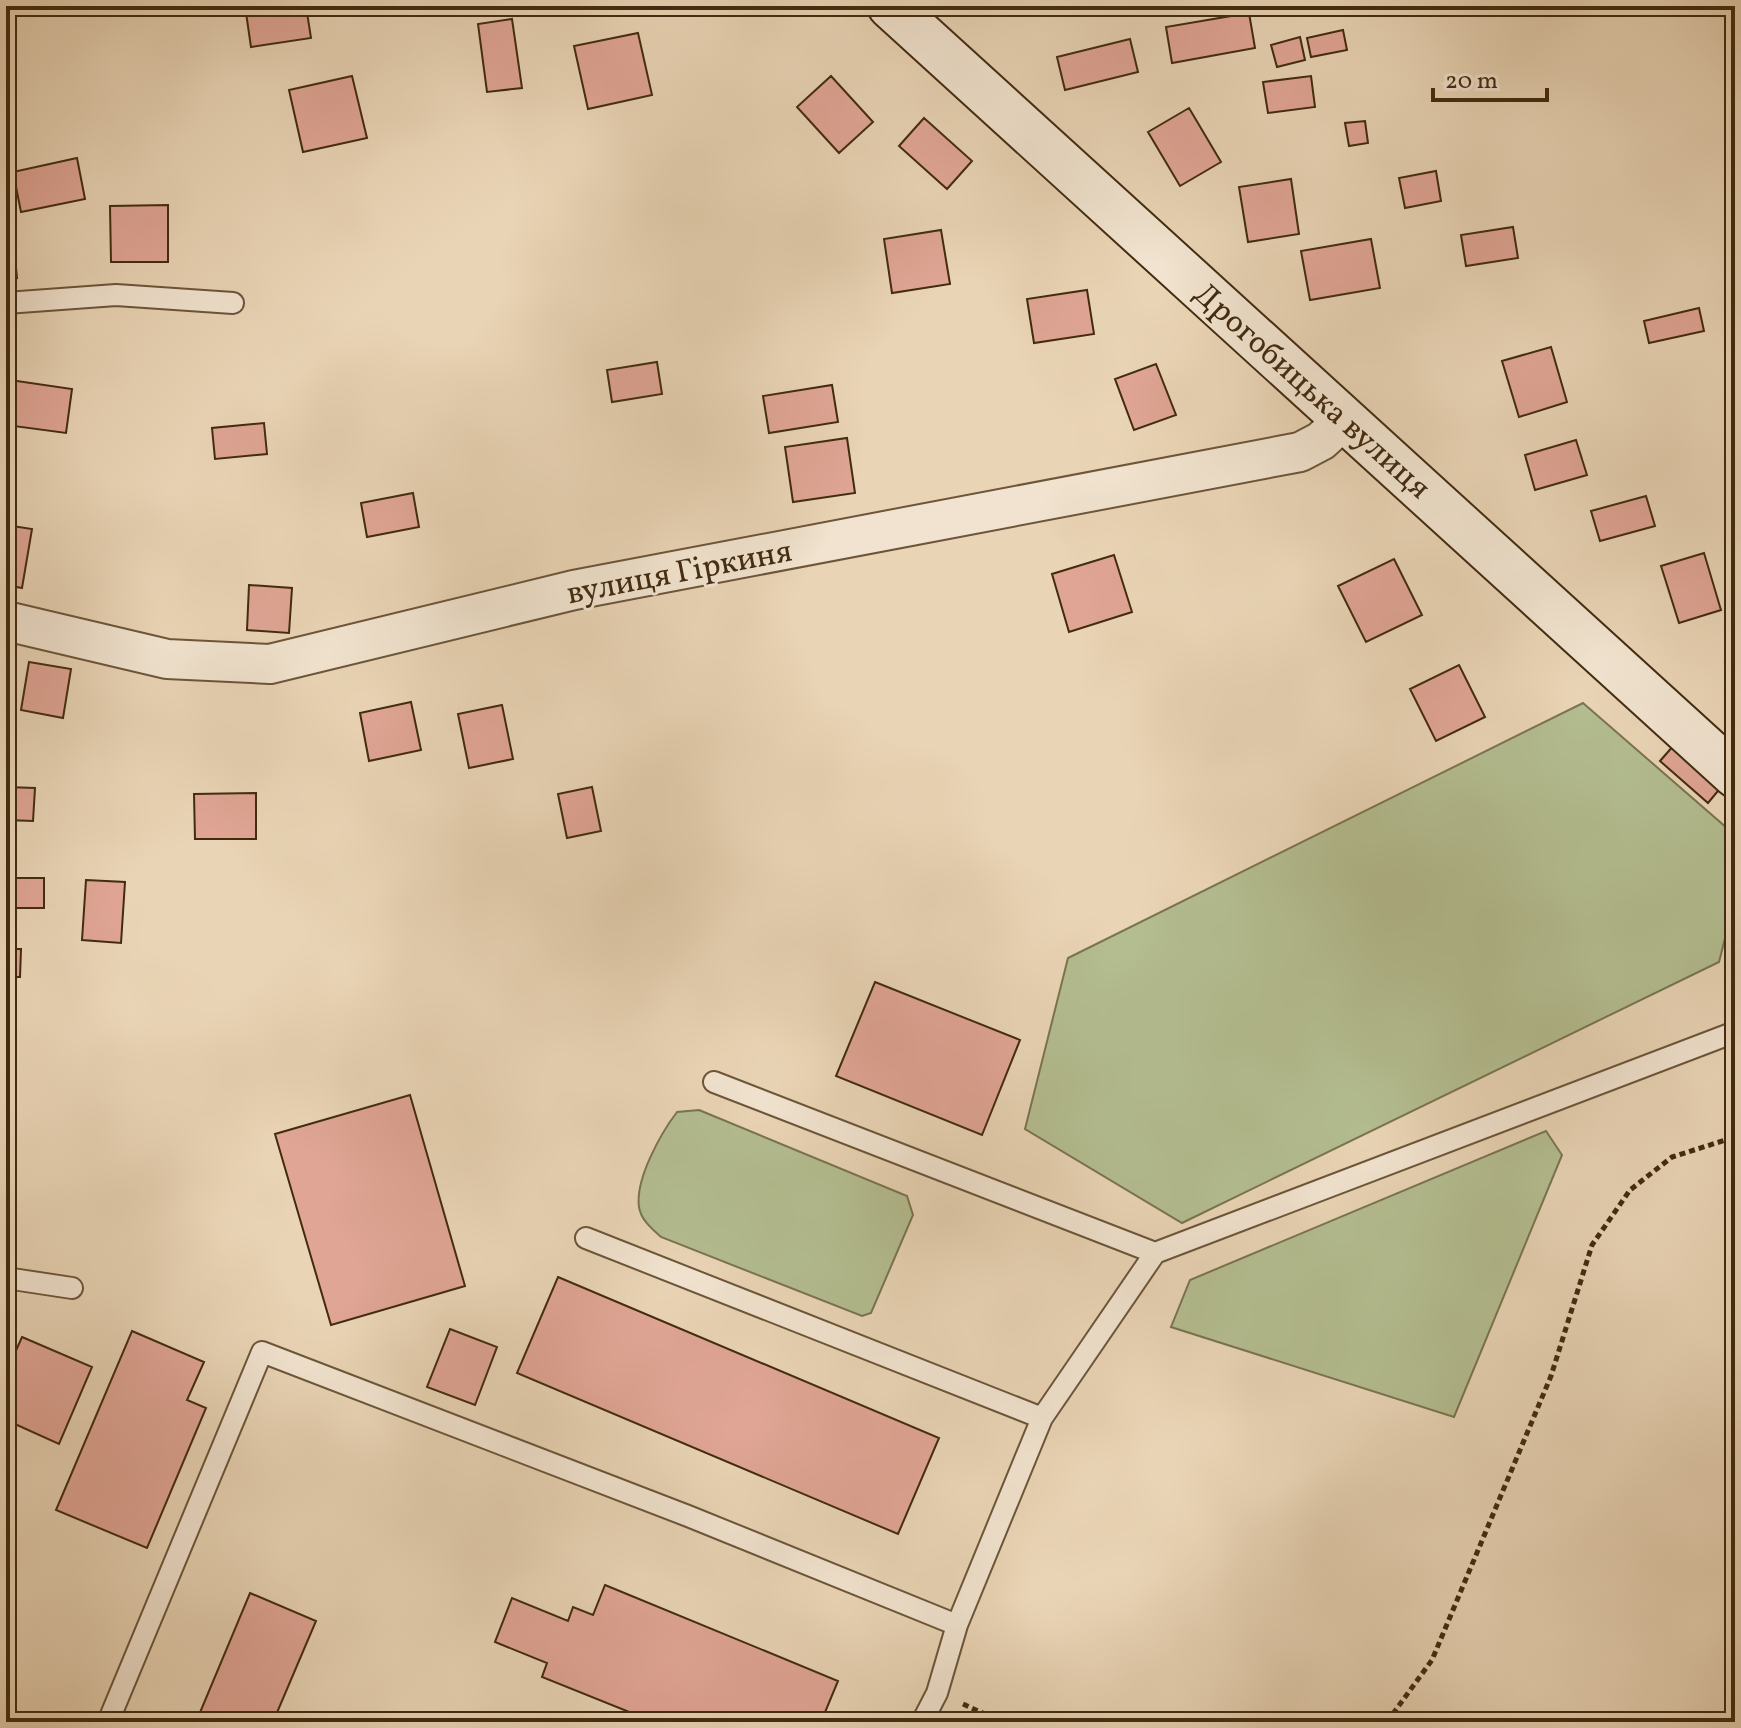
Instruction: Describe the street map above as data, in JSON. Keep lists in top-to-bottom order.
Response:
{
  "streets": {
    "street": ["Дрогобицька вулиця", "вулиця Гіркиня"]
  },
  "crossings": [
    ["Дрогобицька вулиця", "вулиця Гіркиня"]
  ],
  "scale_bar": "20 m"
}
